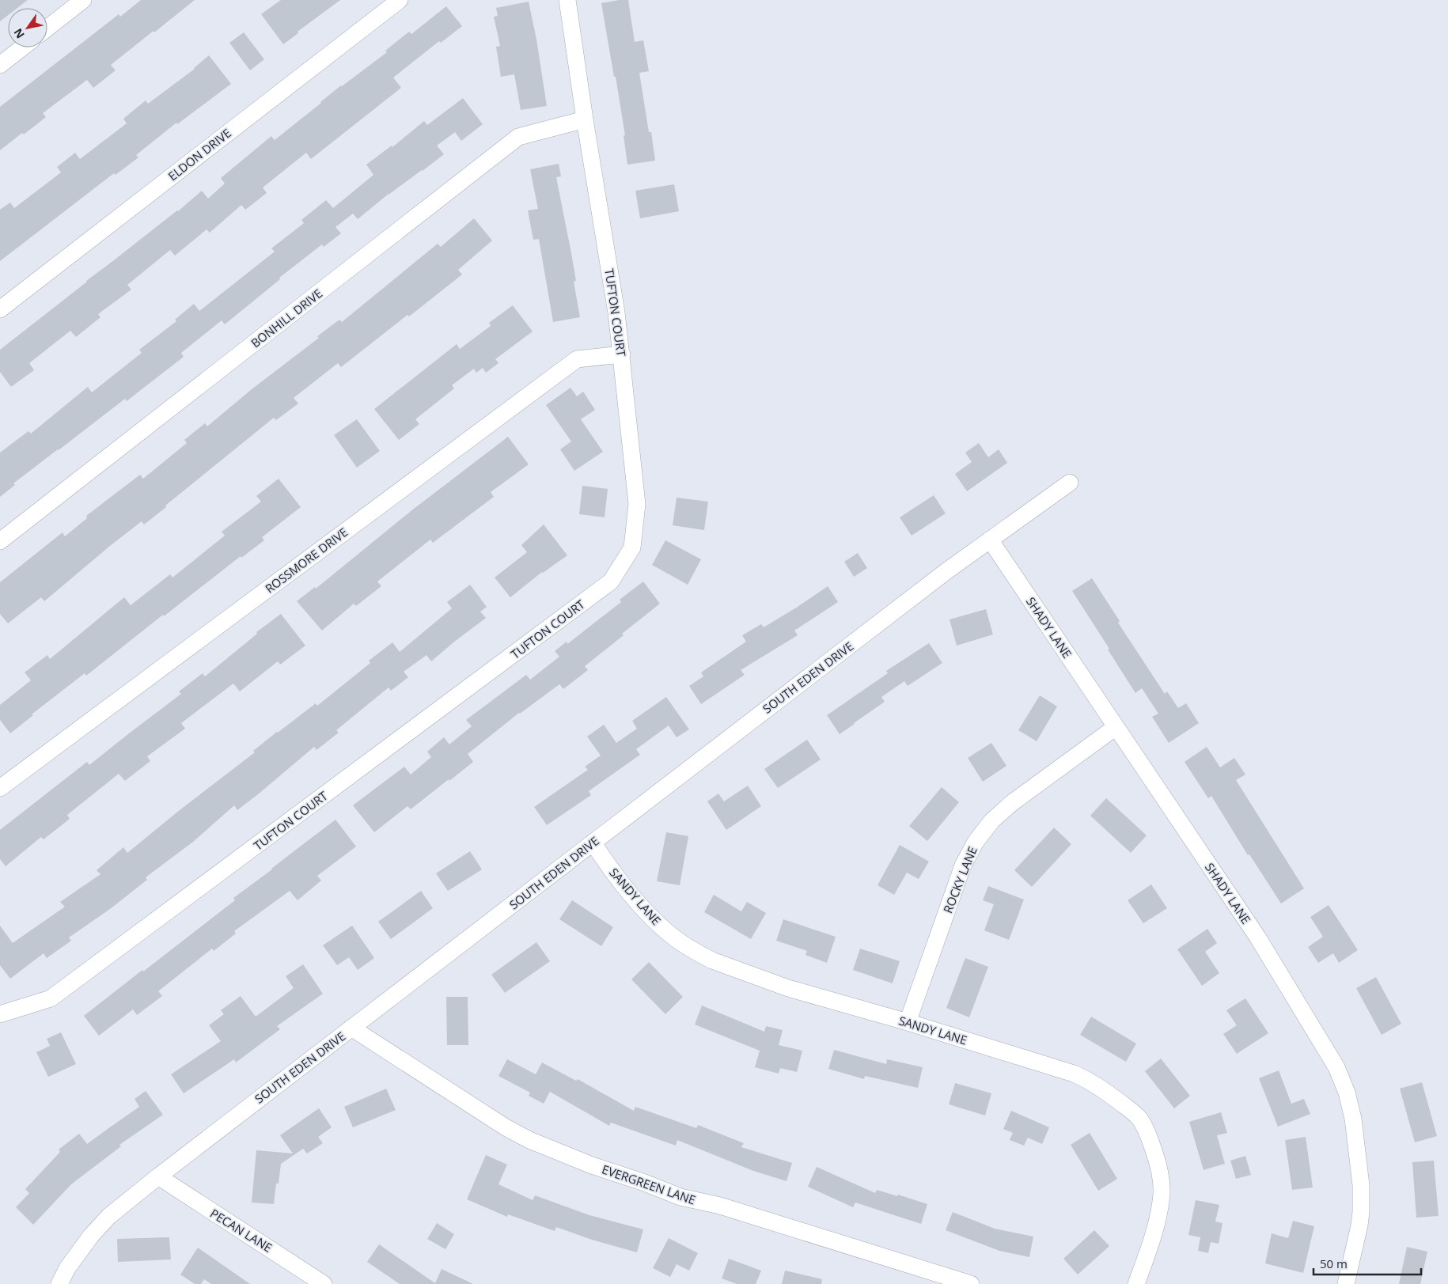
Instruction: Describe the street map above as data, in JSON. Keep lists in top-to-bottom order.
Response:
{
  "streets": {
    "street": [
      "ELDON DRIVE",
      "TUFTON COURT",
      "BONHILL DRIVE",
      "ROSSMORE DRIVE",
      "SHADY LANE",
      "SOUTH EDEN DRIVE",
      "ROCKY LANE",
      "SANDY LANE",
      "EVERGREEN LANE",
      "PECAN LANE"
    ]
  },
  "crossings": [
    ["TUFTON COURT", "BONHILL DRIVE"],
    ["TUFTON COURT", "ROSSMORE DRIVE"],
    ["SHADY LANE", "SOUTH EDEN DRIVE"],
    ["SHADY LANE", "ROCKY LANE"],
    ["SOUTH EDEN DRIVE", "SANDY LANE"],
    ["SOUTH EDEN DRIVE", "EVERGREEN LANE"],
    ["SOUTH EDEN DRIVE", "PECAN LANE"],
    ["ROCKY LANE", "SANDY LANE"]
  ],
  "scale_bar": "50 m",
  "north": "bottom left"
}
